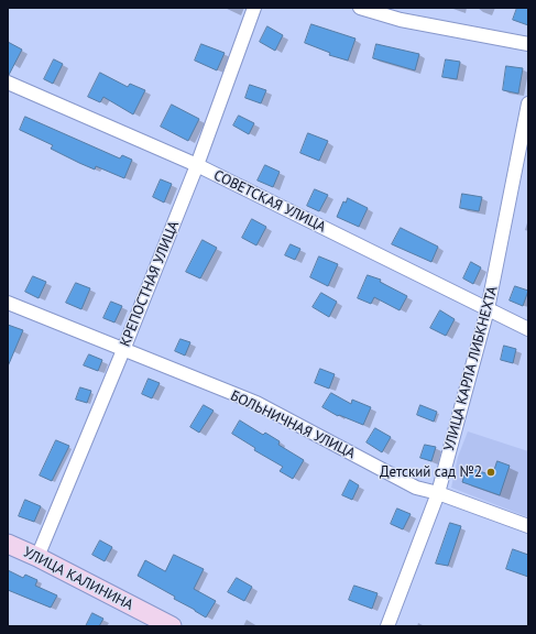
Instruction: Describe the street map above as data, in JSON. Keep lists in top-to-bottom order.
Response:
{
  "streets": {
    "street": [
      "СОВЕТСКАЯ УЛИЦА",
      "КРЕПОСТНАЯ УЛИЦА",
      "УЛИЦА КАРЛА ЛИБКНЕХТА",
      "БОЛЬНИЧНАЯ УЛИЦА",
      "УЛИЦА КАЛИНИНА"
    ]
  },
  "crossings": [
    ["СОВЕТСКАЯ УЛИЦА", "КРЕПОСТНАЯ УЛИЦА"],
    ["СОВЕТСКАЯ УЛИЦА", "УЛИЦА КАРЛА ЛИБКНЕХТА"],
    ["КРЕПОСТНАЯ УЛИЦА", "БОЛЬНИЧНАЯ УЛИЦА"],
    ["КРЕПОСТНАЯ УЛИЦА", "УЛИЦА КАЛИНИНА"],
    ["УЛИЦА КАРЛА ЛИБКНЕХТА", "БОЛЬНИЧНАЯ УЛИЦА"]
  ],
  "places": ["Детский сад №2"]
}
